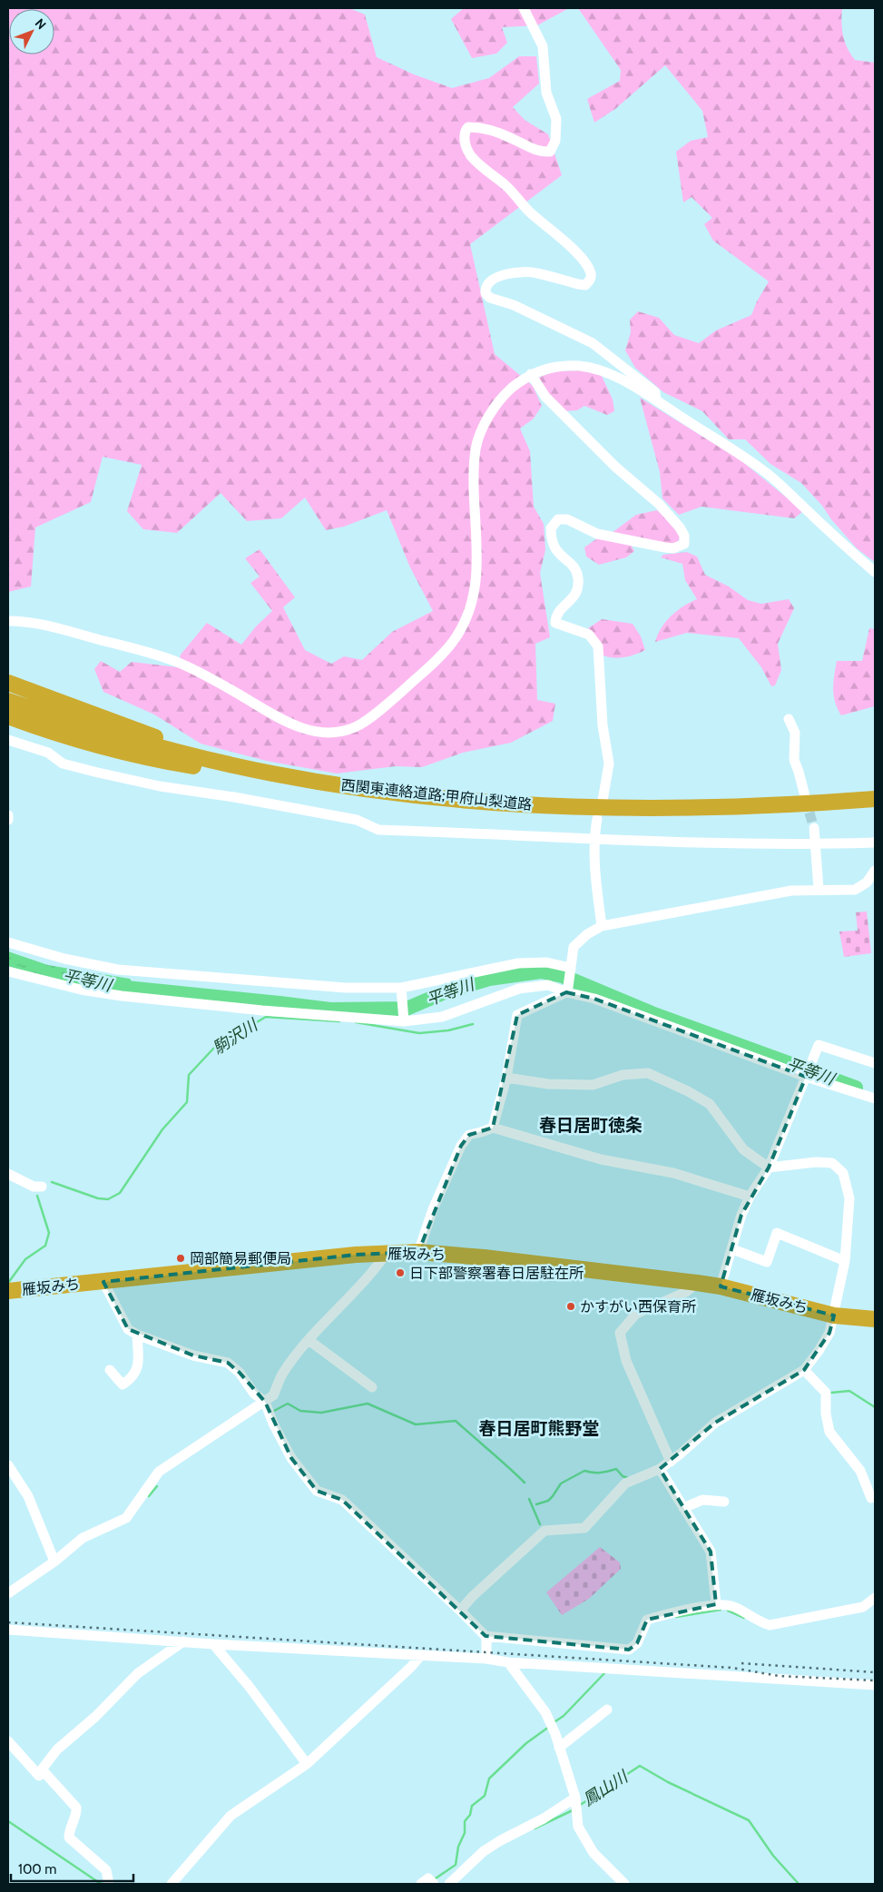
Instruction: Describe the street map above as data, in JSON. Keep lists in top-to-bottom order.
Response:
{
  "streets": {
    "highway": ["西関東連絡道路;甲府山梨道路", "雁坂みち"]
  },
  "districts": ["春日居町徳条", "春日居町熊野堂"],
  "water": ["平等川", "駒沢川", "鳳山川"],
  "places": ["岡部簡易郵便局", "日下部警察署春日居駐在所", "かすがい西保育所"],
  "scale_bar": "100 m",
  "north": "top right"
}
